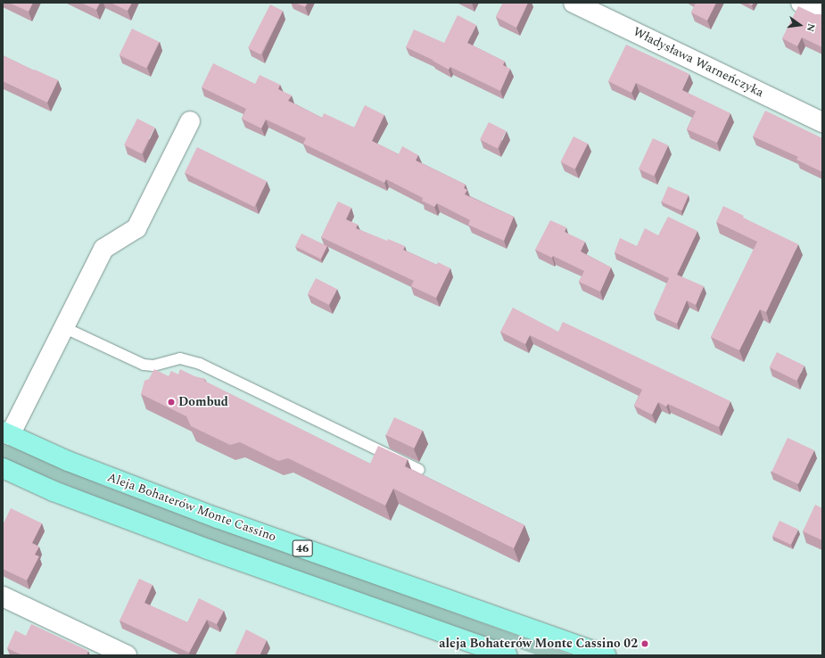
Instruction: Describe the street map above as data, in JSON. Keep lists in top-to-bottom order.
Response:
{
  "streets": {
    "main road": ["Aleja Bohaterów Monte Cassino", "46"],
    "street": ["Władysława Warneńczyka"]
  },
  "places": ["Dombud", "aleja Bohaterów Monte Cassino 02"],
  "north": "right"
}
